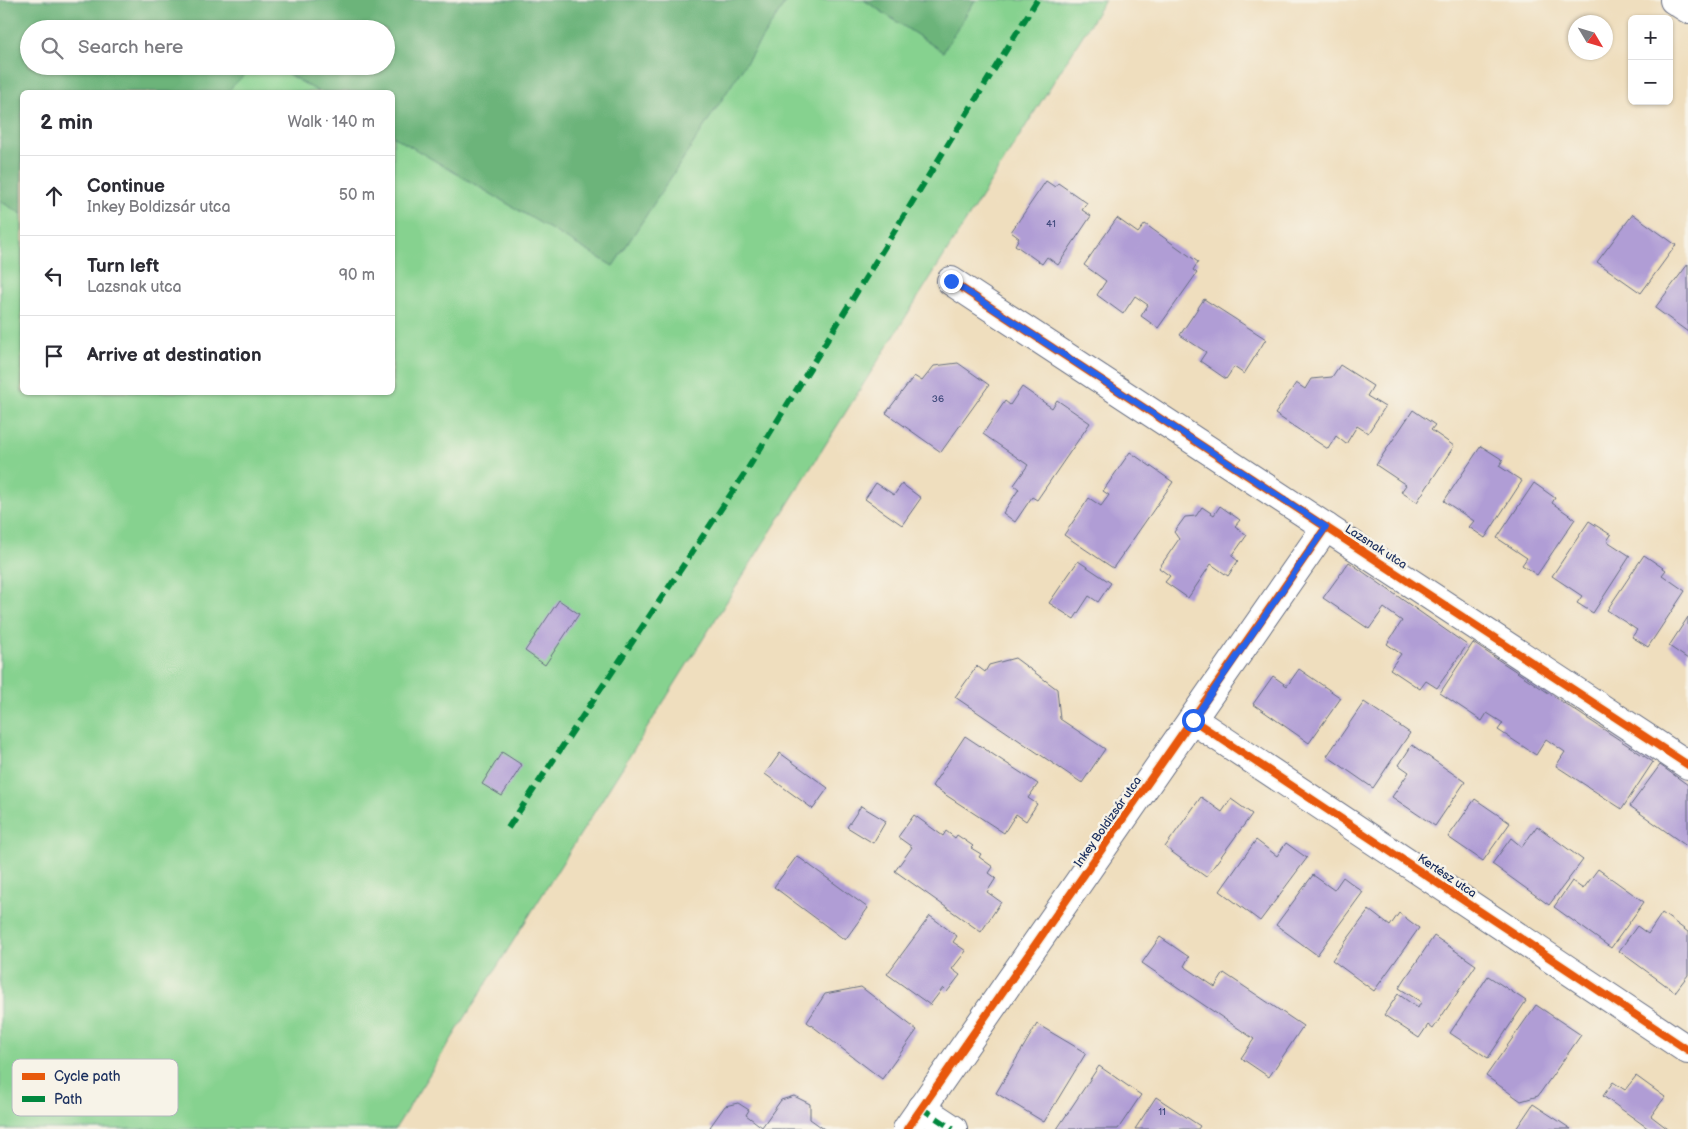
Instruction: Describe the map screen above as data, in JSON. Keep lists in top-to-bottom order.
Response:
{
  "streets": {
    "street": ["Lazsnak utca", "Inkey Boldizsár utca", "Kertész utca"]
  },
  "crossings": [
    ["Lazsnak utca", "Inkey Boldizsár utca"],
    ["Inkey Boldizsár utca", "Kertész utca"]
  ],
  "house_numbers": ["41", "36", "11"],
  "legend": ["Cycle path", "Path"],
  "north": "bottom right",
  "page": {
    "map_buttons": ["+", "−"],
    "search": "Search here",
    "heading": ["2 min", "Walk · 140 m"],
    "list": [
      ["Continue", "Inkey Boldizsár utca", "50 m"],
      ["Turn left", "Lazsnak utca", "90 m"],
      "Arrive at destination"
    ]
  }
}
